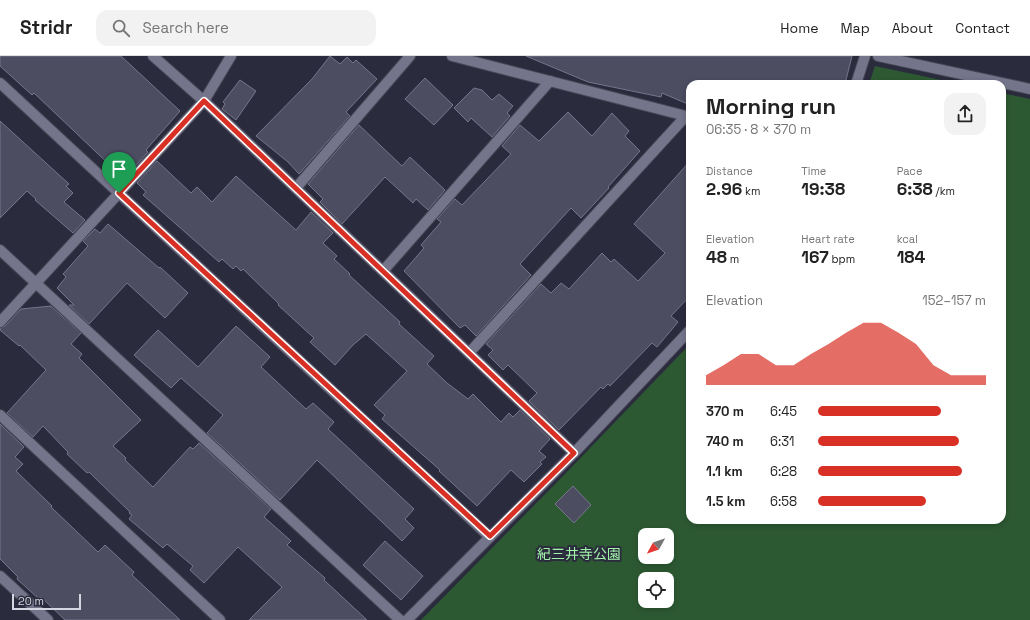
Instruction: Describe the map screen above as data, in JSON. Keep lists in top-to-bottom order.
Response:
{
  "parks": ["紀三井寺公園"],
  "scale_bar": "20 m",
  "north": "bottom left",
  "page": {
    "header": "Stridr",
    "search": "Search here",
    "nav": [
      "Home",
      "Map",
      "About",
      "Contact"
    ],
    "heading": ["Morning run", "06:35 · 8 × 370 m"],
    "stats": [
      ["Distance", "2.96 km"],
      ["Time", "19:38"],
      ["Pace", "6:38 /km"],
      ["Elevation", "48 m"],
      ["Heart rate", "167 bpm"],
      ["kcal", "184"]
    ],
    "chart": ["Elevation", "152–157 m"],
    "list": [
      {
        "name": "370 m",
        "note": "6:45"
      },
      {
        "name": "740 m",
        "note": "6:31"
      },
      {
        "name": "1.1 km",
        "note": "6:28"
      },
      {
        "name": "1.5 km",
        "note": "6:58"
      }
    ],
    "scale": "20 m"
  }
}
